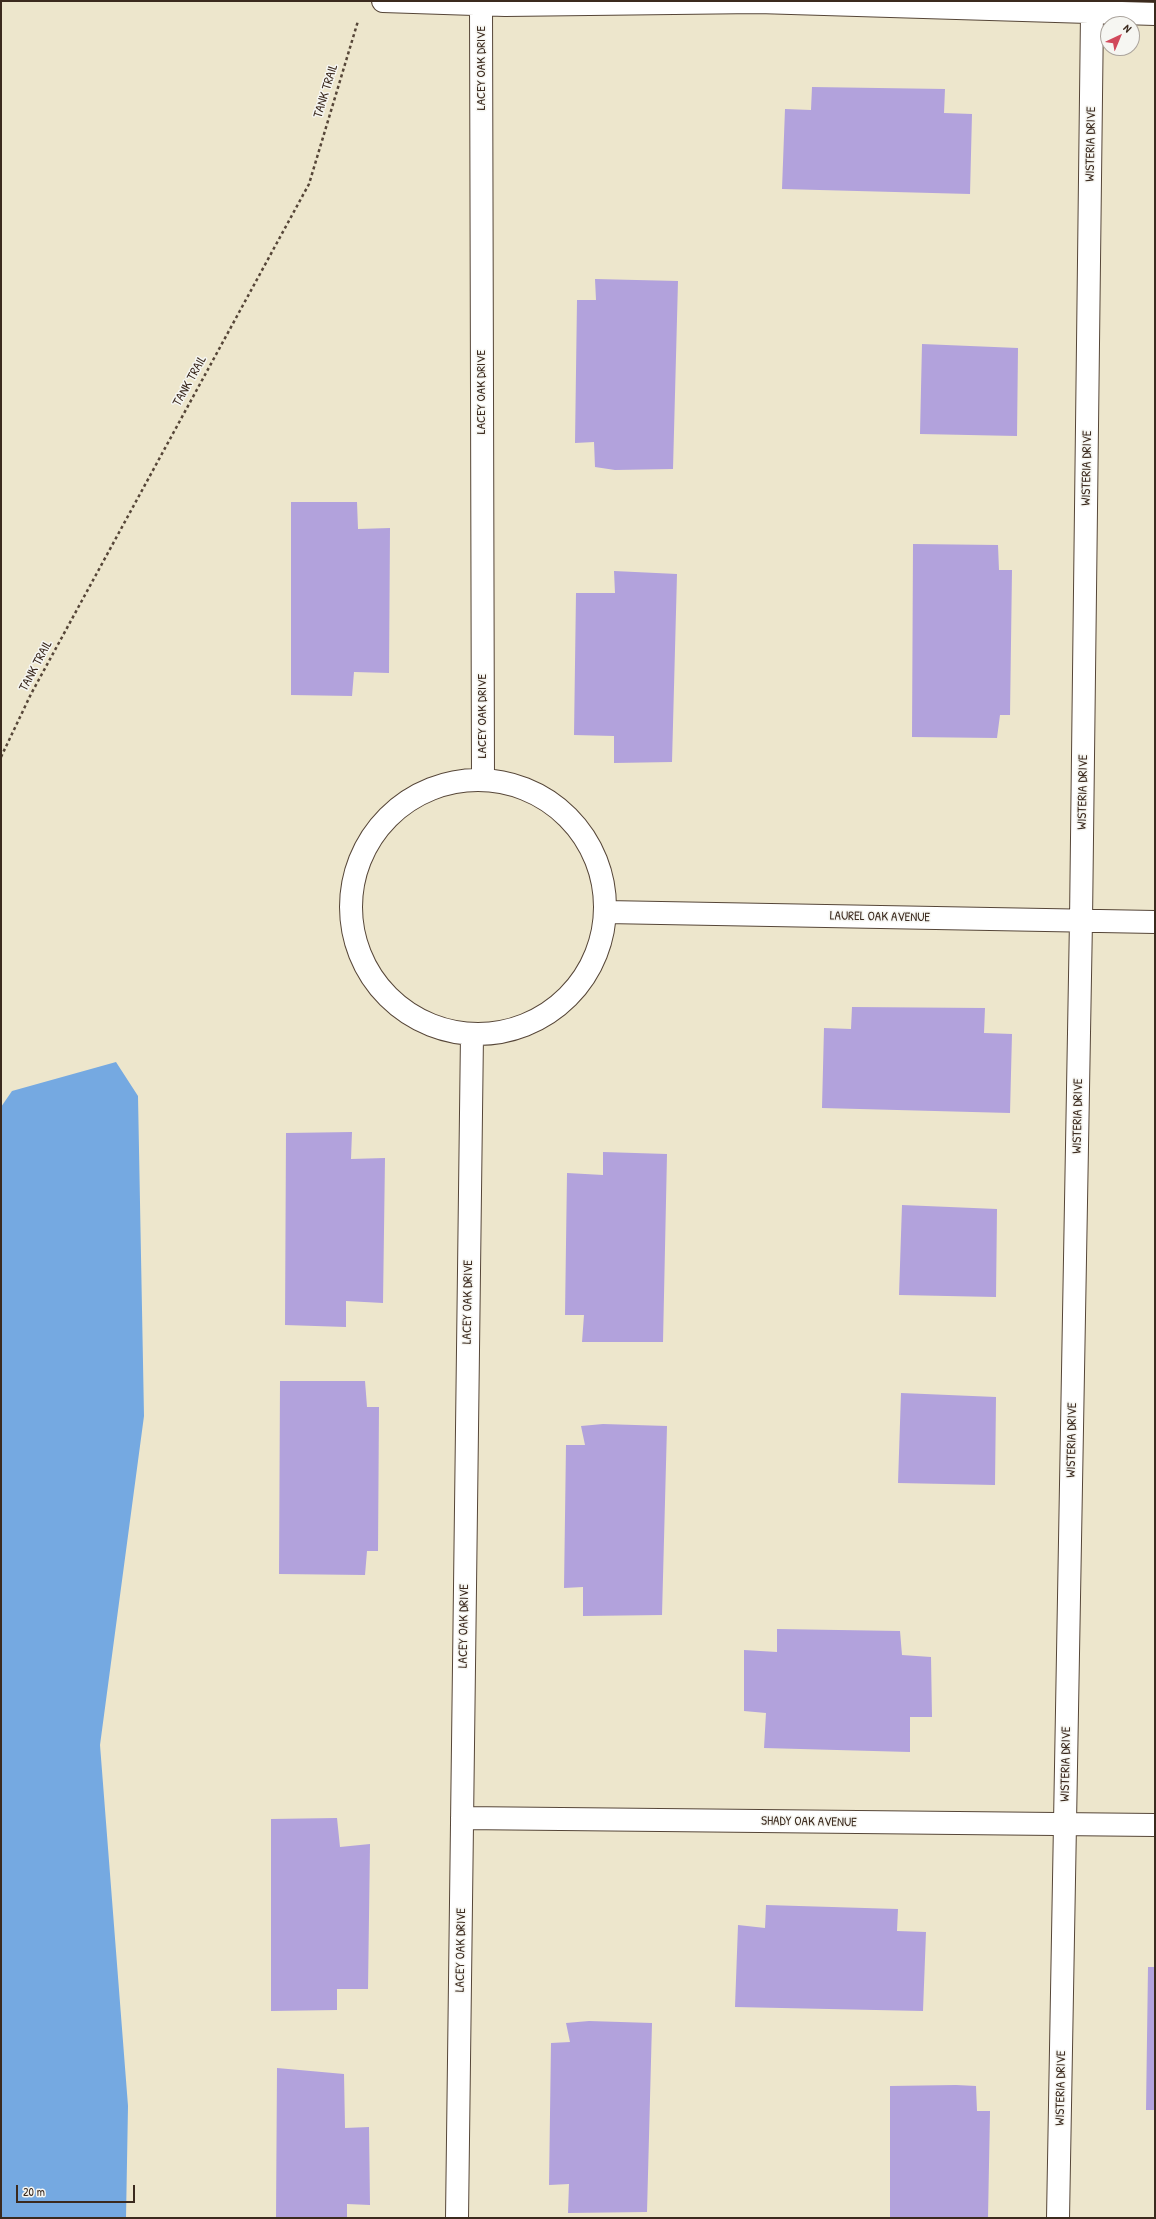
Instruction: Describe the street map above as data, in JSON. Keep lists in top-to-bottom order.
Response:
{
  "streets": {
    "street": [
      "LACEY OAK DRIVE",
      "WISTERIA DRIVE",
      "LAUREL OAK AVENUE",
      "SHADY OAK AVENUE"
    ],
    "path": ["TANK TRAIL"]
  },
  "crossings": [
    ["LACEY OAK DRIVE", "SHADY OAK AVENUE"],
    ["WISTERIA DRIVE", "LAUREL OAK AVENUE"],
    ["WISTERIA DRIVE", "SHADY OAK AVENUE"]
  ],
  "scale_bar": "20 m",
  "north": "top right"
}
